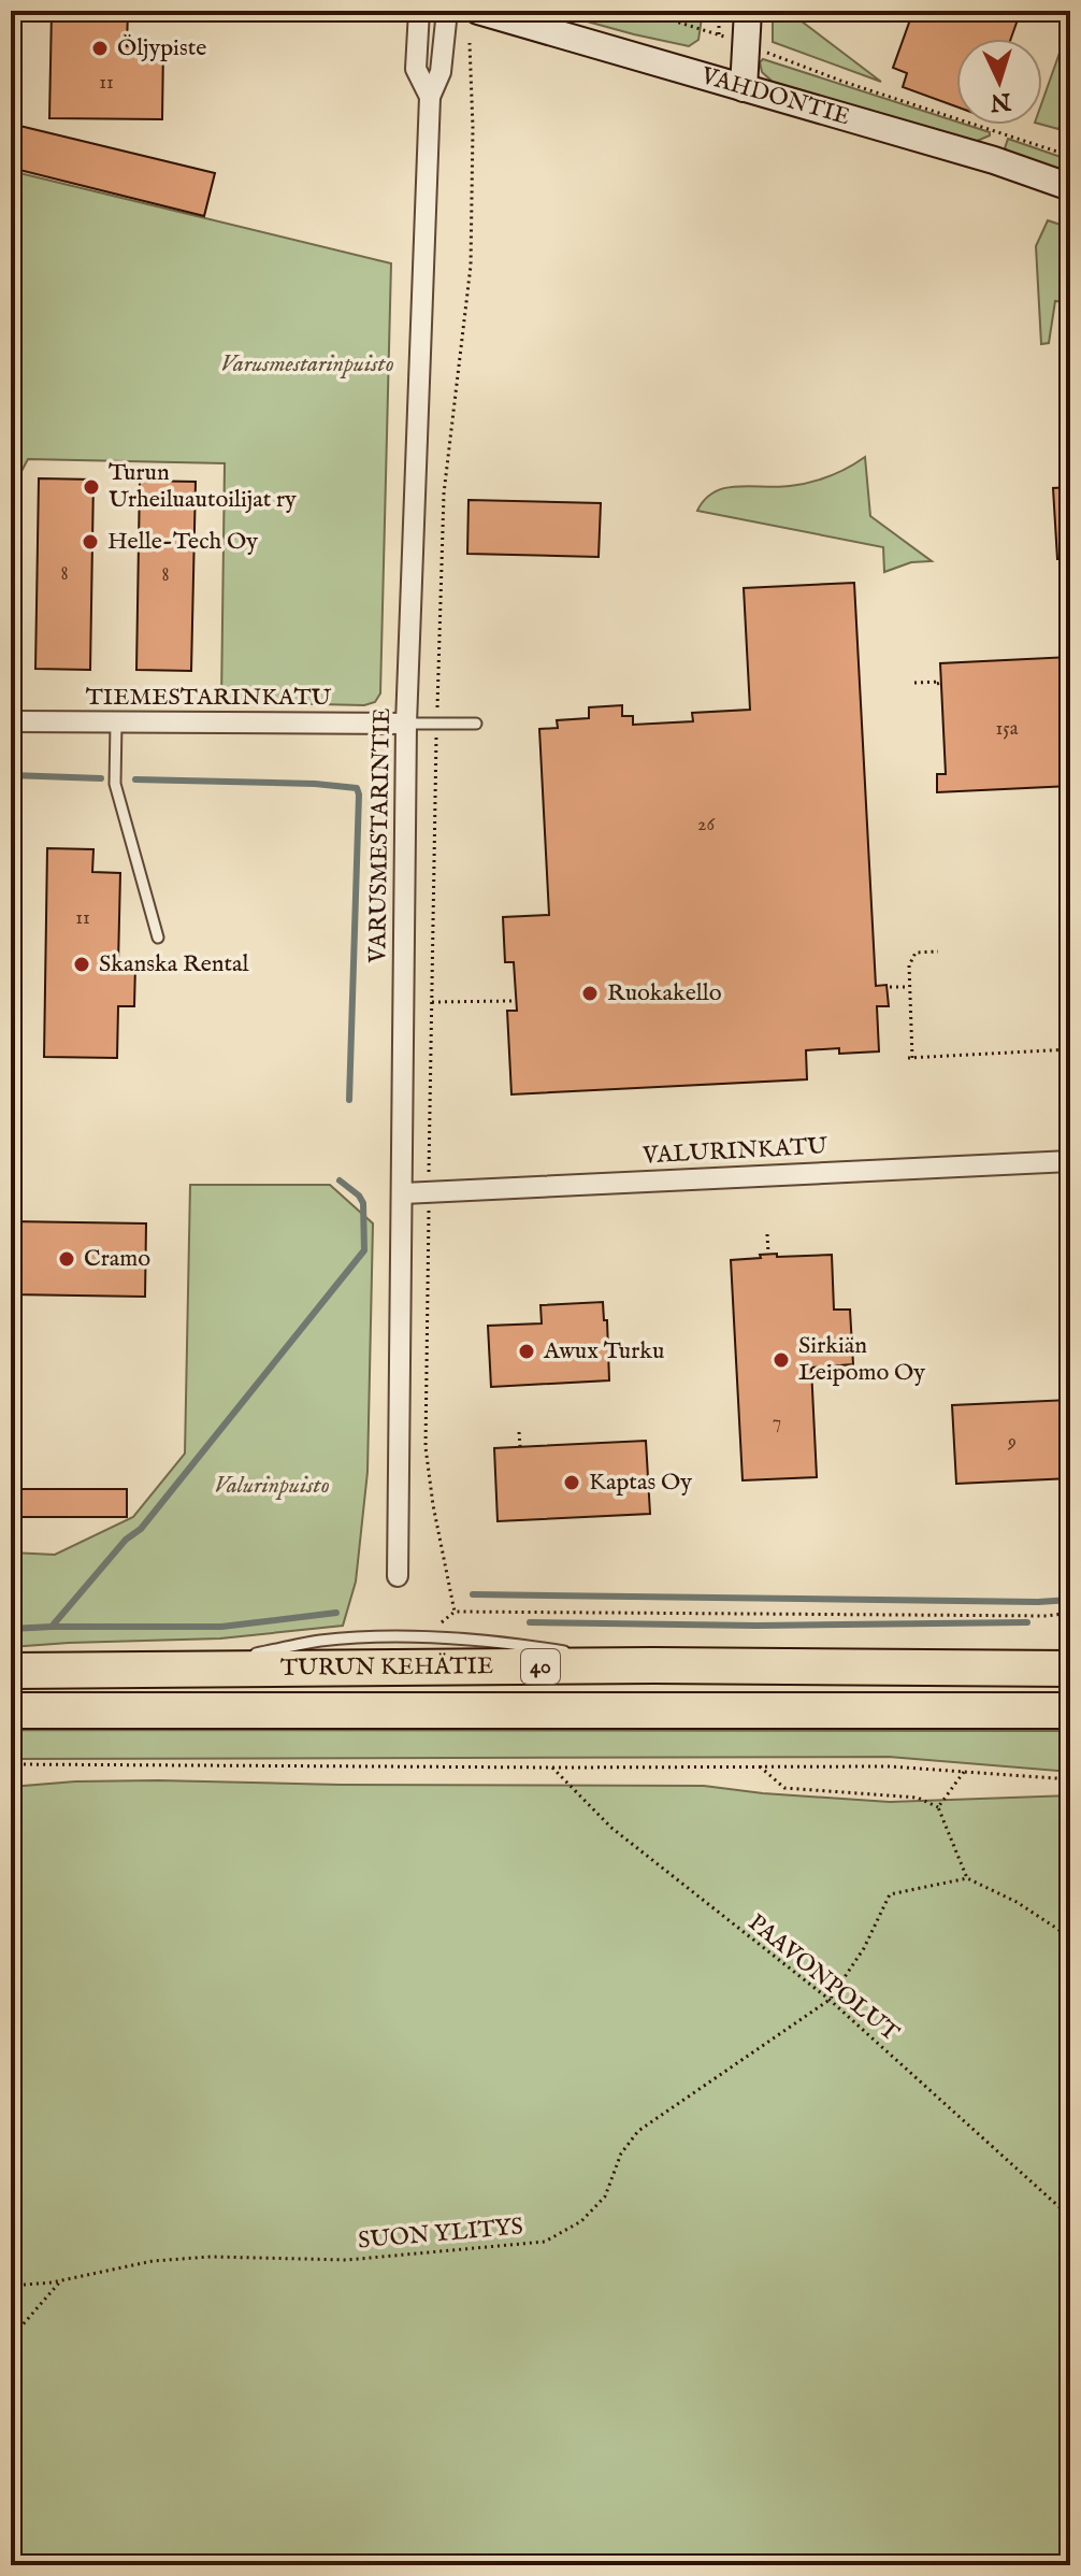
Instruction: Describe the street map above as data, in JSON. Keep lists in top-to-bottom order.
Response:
{
  "streets": {
    "highway": ["40", "TURUN KEHÄTIE"],
    "street": [
      "VAHDONTIE",
      "TIEMESTARINKATU",
      "VARUSMESTARINTIE",
      "VALURINKATU"
    ],
    "path": ["PAAVONPOLUT", "SUON YLITYS"]
  },
  "crossings": [
    ["TIEMESTARINKATU", "VARUSMESTARINTIE"],
    ["VARUSMESTARINTIE", "VALURINKATU"],
    ["PAAVONPOLUT", "SUON YLITYS"]
  ],
  "parks": ["Varusmestarinpuisto", "Valurinpuisto"],
  "places": [
    "Öljypiste",
    "Turun Urheiluautoilijat ry",
    "Helle-Tech Oy",
    "Skanska Rental",
    "Ruokakello",
    "Cramo",
    "Awux Turku",
    "Sirkiän Leipomo Oy",
    "Kaptas Oy"
  ],
  "house_numbers": [
    "11",
    "8",
    "8",
    "15a",
    "26",
    "11",
    "7",
    "9"
  ],
  "north": "bottom"
}
